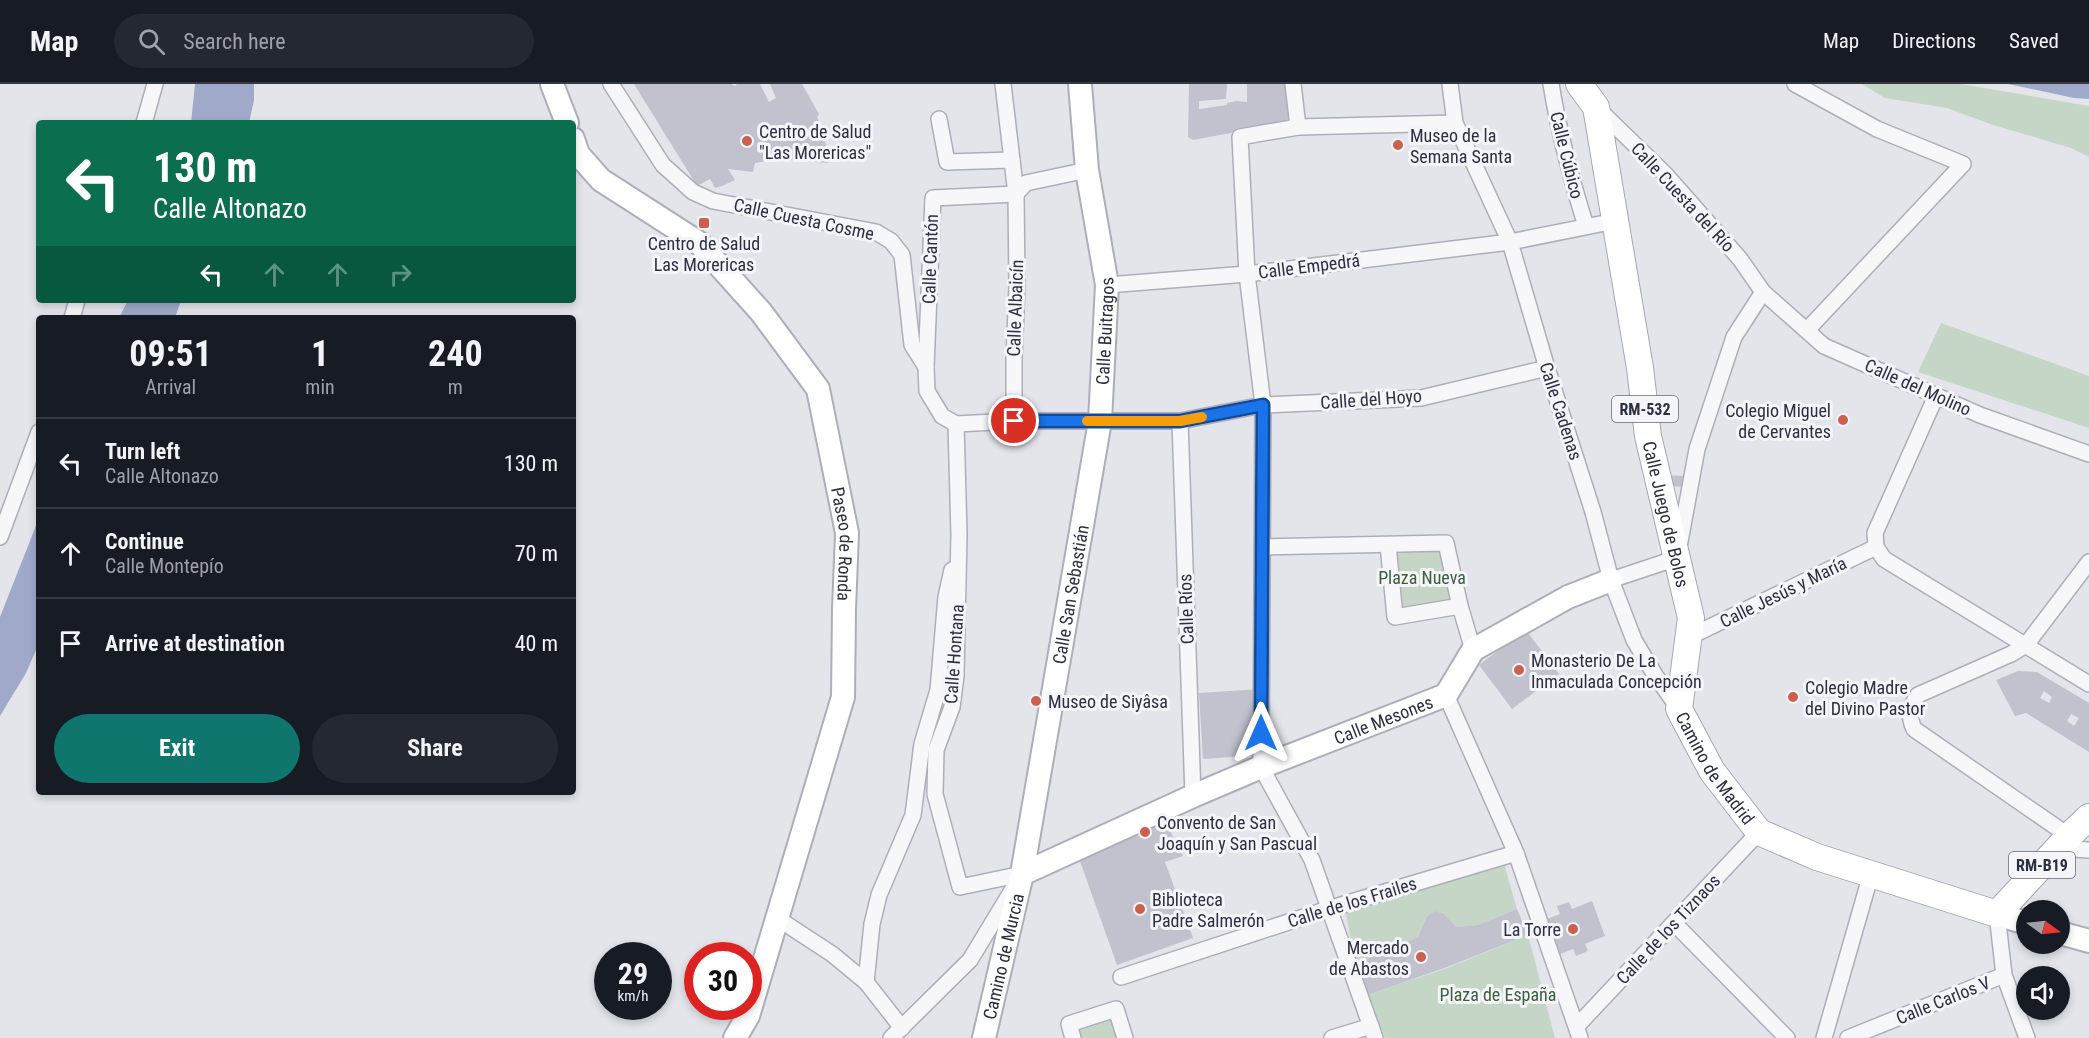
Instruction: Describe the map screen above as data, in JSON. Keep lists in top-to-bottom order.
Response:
{
  "streets": {
    "main road": [
      "Calle Buitragos",
      "RM-532",
      "Calle Juego de Bolos",
      "Paseo de Ronda",
      "Calle San Sebastián",
      "Calle Mesones",
      "Camino de Madrid",
      "RM-B19",
      "Camino de Murcia"
    ],
    "street": [
      "Calle Cúbico",
      "Calle Cuesta del Río",
      "Calle Cuesta Cosme",
      "Calle Cantón",
      "Calle Empedrá",
      "Calle Albaicín",
      "Calle del Molino",
      "Calle del Hoyo",
      "Calle Cadenas",
      "Calle Jesús y María",
      "Calle Ríos",
      "Calle Hontana",
      "Calle de los Frailes",
      "Calle de los Tiznaos",
      "Calle Carlos V"
    ]
  },
  "crossings": [
    ["Calle Cúbico", "Calle Empedrá"],
    ["Calle Cuesta del Río", "Calle del Molino"],
    ["Calle Cuesta del Río", "RM-532"],
    ["Calle Cuesta del Río", "Calle Juego de Bolos"],
    ["Calle Cuesta Cosme", "Calle Cantón"],
    ["Calle Cuesta Cosme", "Calle del Hoyo"],
    ["Calle Cuesta Cosme", "Calle Hontana"],
    ["Calle Cantón", "Calle Albaicín"],
    ["Calle Empedrá", "Calle Buitragos"],
    ["Calle Empedrá", "Calle Cadenas"],
    ["Calle Empedrá", "Calle Juego de Bolos"],
    ["Calle Albaicín", "Calle del Hoyo"],
    ["Calle Buitragos", "Calle del Hoyo"],
    ["Calle Buitragos", "Calle San Sebastián"],
    ["Calle del Hoyo", "Calle Cadenas"],
    ["Calle del Hoyo", "Calle San Sebastián"],
    ["Calle del Hoyo", "Calle Ríos"],
    ["Calle del Hoyo", "Calle Hontana"],
    ["RM-532", "Calle Juego de Bolos"],
    ["Calle Cadenas", "Calle Mesones"],
    ["Calle Cadenas", "Camino de Madrid"],
    ["Calle Juego de Bolos", "Calle Jesús y María"],
    ["Calle Juego de Bolos", "Camino de Madrid"],
    ["Calle San Sebastián", "Calle Hontana"],
    ["Calle San Sebastián", "Calle Mesones"],
    ["Calle San Sebastián", "Camino de Murcia"],
    ["Calle Ríos", "Calle Mesones"],
    ["Calle Hontana", "Calle Mesones"],
    ["Calle Hontana", "Camino de Murcia"],
    ["Calle Mesones", "Camino de Madrid"],
    ["Calle Mesones", "Camino de Murcia"],
    ["Camino de Madrid", "RM-B19"],
    ["Camino de Madrid", "Calle de los Tiznaos"]
  ],
  "parks": ["Plaza Nueva", "Plaza de España"],
  "places": {
    "other": [
      "Centro de Salud \"Las Morericas\"",
      "Museo de la Semana Santa",
      "Colegio Miguel de Cervantes",
      "Monasterio De La Inmaculada Concepción",
      "Colegio Madre del Divino Pastor",
      "Museo de Siyâsa",
      "Convento de San Joaquín y San Pascual",
      "Biblioteca Padre Salmerón",
      "La Torre",
      "Mercado de Abastos"
    ],
    "transit": ["Centro de Salud Las Morericas"]
  },
  "north": "right",
  "page": {
    "header": "Map",
    "search": "Search here",
    "nav": ["Map", "Directions", "Saved"],
    "turn": ["130 m", "Calle Altonazo"],
    "eta": [
      "09:51",
      "Arrival",
      "1",
      "min",
      "240",
      "m"
    ],
    "list": [
      {
        "name": "Turn left",
        "note": "Calle Altonazo",
        "value": "130 m"
      },
      {
        "name": "Continue",
        "note": "Calle Montepío",
        "value": "70 m"
      },
      {
        "name": "Arrive at destination",
        "value": "40 m"
      }
    ],
    "buttons": ["Exit", "Share"],
    "speed": "29 km/h",
    "limit": "30"
  }
}
